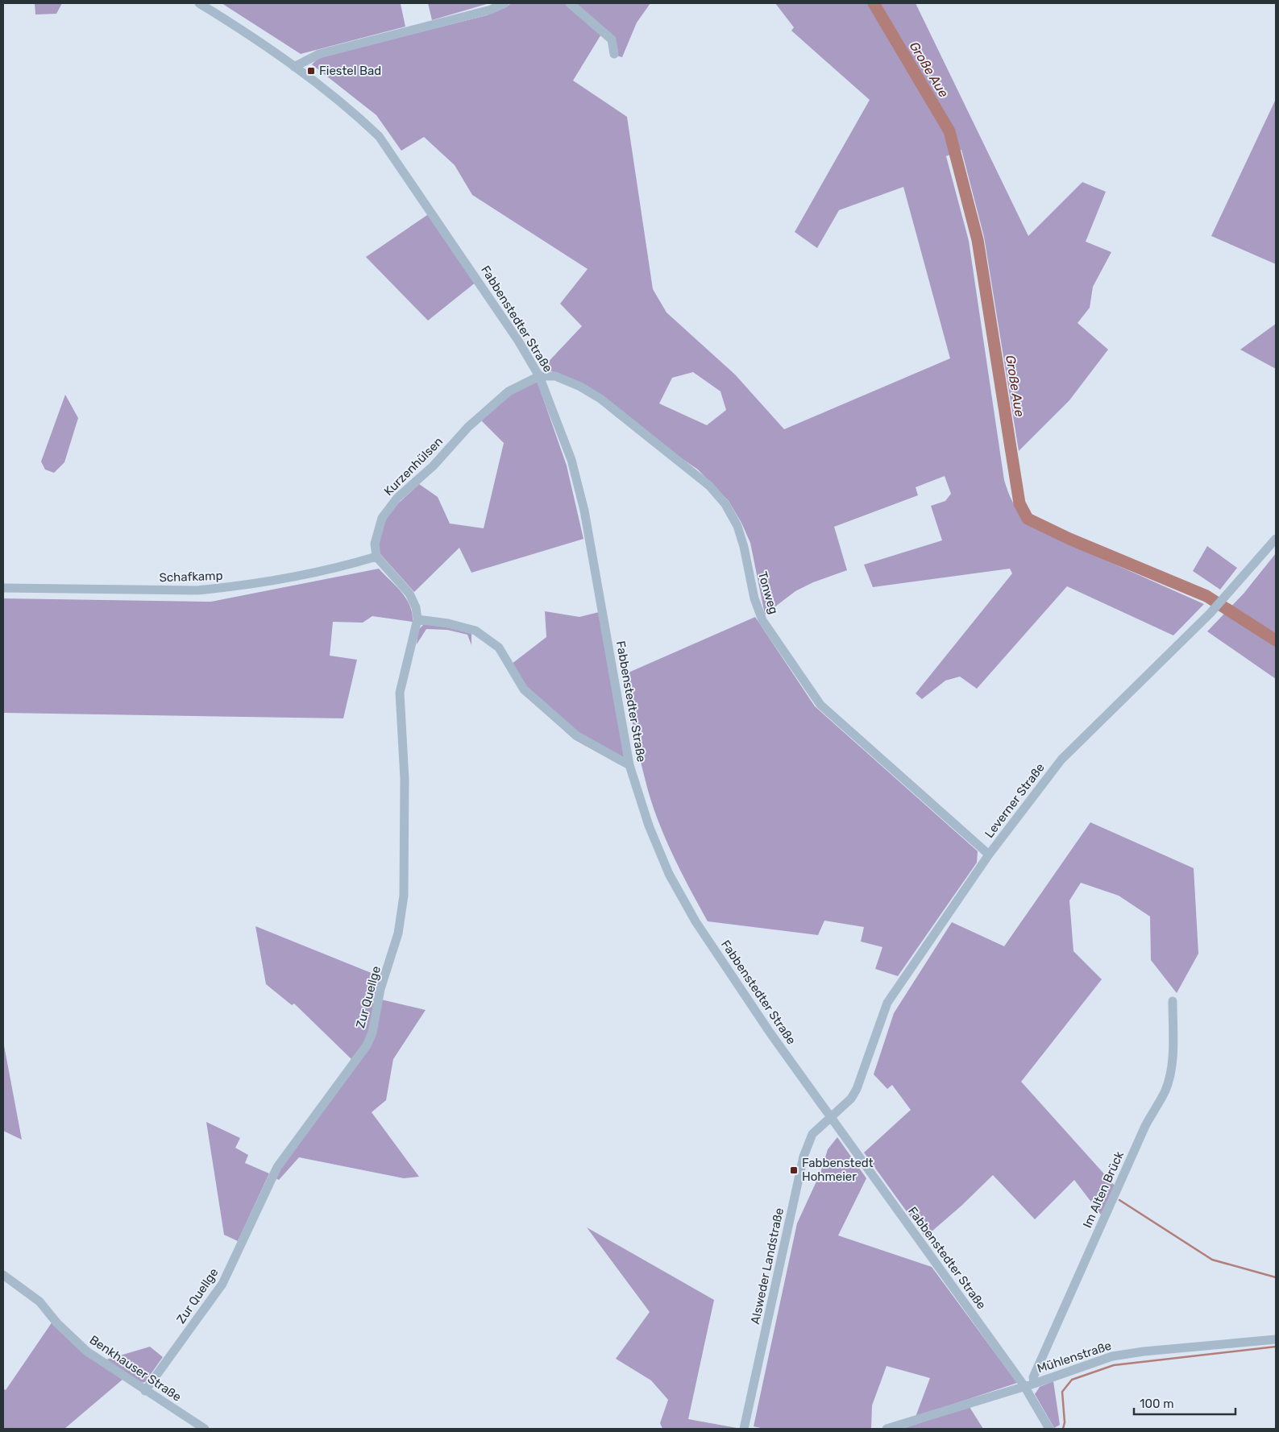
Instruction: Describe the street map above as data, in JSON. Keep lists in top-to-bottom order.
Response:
{
  "streets": {
    "street": [
      "Fabbenstedter Straße",
      "Kurzenhülsen",
      "Schafkamp",
      "Tonweg",
      "Leverner Straße",
      "Zur Quellge",
      "Im Alten Brück",
      "Alsweder Landstraße",
      "Mühlenstraße",
      "Benkhauser Straße"
    ]
  },
  "crossings": [
    ["Fabbenstedter Straße", "Kurzenhülsen"],
    ["Fabbenstedter Straße", "Tonweg"],
    ["Fabbenstedter Straße", "Leverner Straße"],
    ["Fabbenstedter Straße", "Alsweder Landstraße"],
    ["Fabbenstedter Straße", "Mühlenstraße"],
    ["Kurzenhülsen", "Schafkamp"],
    ["Kurzenhülsen", "Tonweg"],
    ["Tonweg", "Leverner Straße"],
    ["Leverner Straße", "Alsweder Landstraße"],
    ["Zur Quellge", "Benkhauser Straße"],
    ["Im Alten Brück", "Mühlenstraße"]
  ],
  "water": ["Große Aue"],
  "places": {
    "transit": ["Fiestel Bad", "Fabbenstedt Hohmeier"]
  },
  "scale_bar": "100 m"
}
